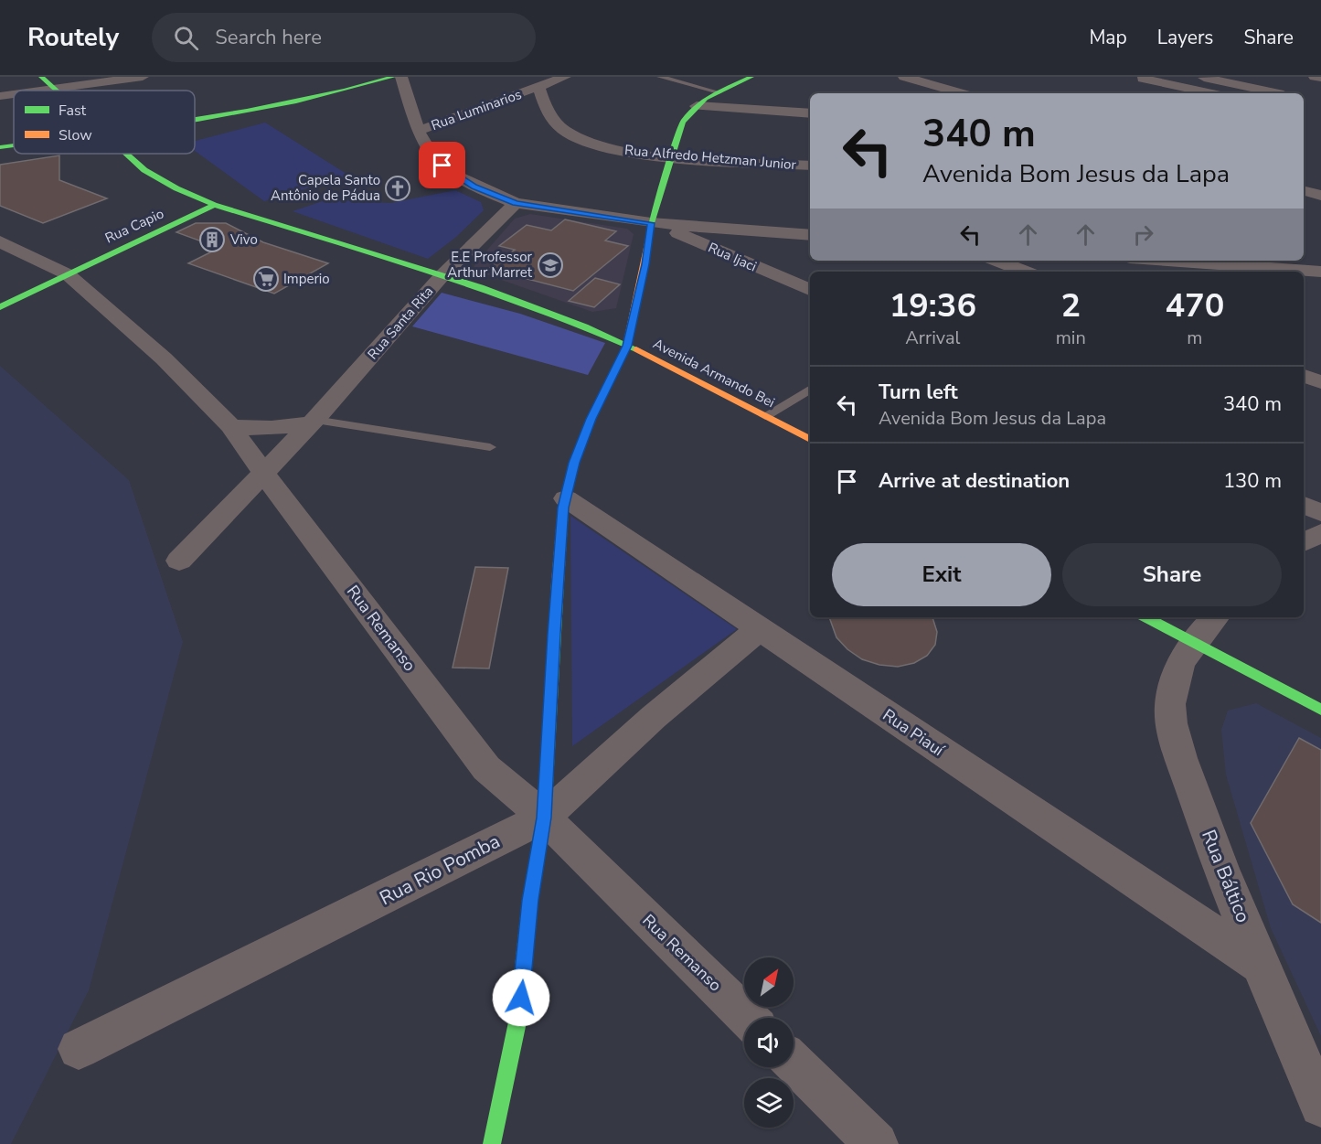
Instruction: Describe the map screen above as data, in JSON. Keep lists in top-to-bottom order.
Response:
{
  "streets": {
    "street": [
      "Rua Luminarios",
      "Rua Alfredo Hetzman Junior",
      "Rua Capio",
      "Rua Ijaci",
      "Rua Santa Rita",
      "Avenida Armando Bei",
      "Rua Remanso",
      "Rua Piauí",
      "Rua Rio Pomba",
      "Rua Báltico"
    ]
  },
  "crossings": [
    ["Rua Luminarios", "Rua Alfredo Hetzman Junior"],
    ["Rua Capio", "Avenida Armando Bei"],
    ["Rua Capio", "Rua Remanso"],
    ["Rua Santa Rita", "Avenida Armando Bei"],
    ["Rua Santa Rita", "Rua Remanso"],
    ["Rua Remanso", "Rua Rio Pomba"],
    ["Rua Piauí", "Rua Rio Pomba"],
    ["Rua Piauí", "Rua Báltico"]
  ],
  "places": {
    "church": ["Capela Santo Antônio de Pádua"],
    "building": ["Vivo"],
    "school or university": ["E.E Professor Arthur Marret"],
    "supermarket": ["Imperio"]
  },
  "legend": ["Fast", "Slow"],
  "north": "top right",
  "page": {
    "header": "Routely",
    "search": "Search here",
    "nav": ["Map", "Layers", "Share"],
    "turn": ["340 m", "Avenida Bom Jesus da Lapa"],
    "eta": [
      "19:36",
      "Arrival",
      "2",
      "min",
      "470",
      "m"
    ],
    "list": [
      {
        "name": "Turn left",
        "note": "Avenida Bom Jesus da Lapa",
        "value": "340 m"
      },
      {
        "name": "Arrive at destination",
        "value": "130 m"
      }
    ],
    "buttons": ["Exit", "Share"]
  }
}
